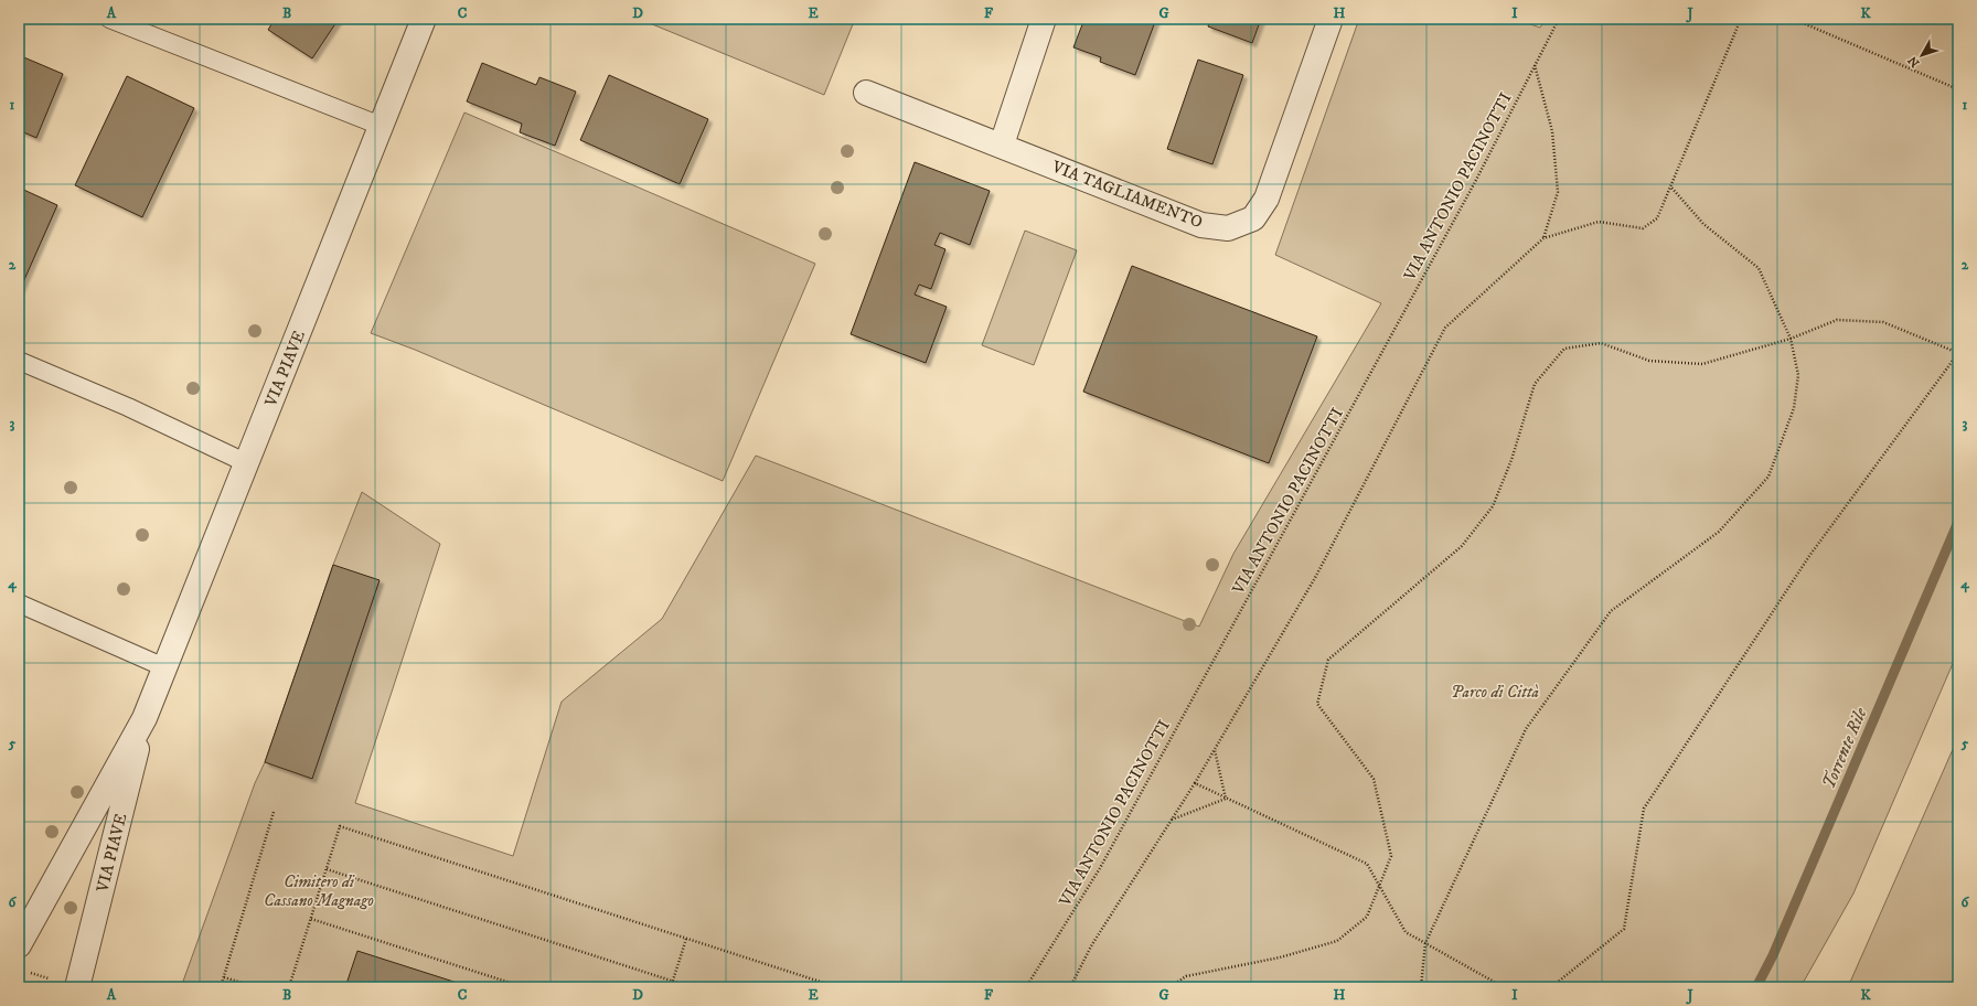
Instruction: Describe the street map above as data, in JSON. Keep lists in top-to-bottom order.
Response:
{
  "streets": {
    "street": ["VIA TAGLIAMENTO", "VIA PIAVE"],
    "path": ["VIA ANTONIO PACINOTTI"]
  },
  "water": ["Torrente Rile"],
  "parks": ["Parco di Città", "Cimitero di Cassano Magnago"],
  "north": "bottom left",
  "grid": {
    "columns": [
      "A",
      "B",
      "C",
      "D",
      "E",
      "F",
      "G",
      "H",
      "I",
      "J",
      "K"
    ],
    "rows": [
      "1",
      "2",
      "3",
      "4",
      "5",
      "6"
    ]
  }
}
